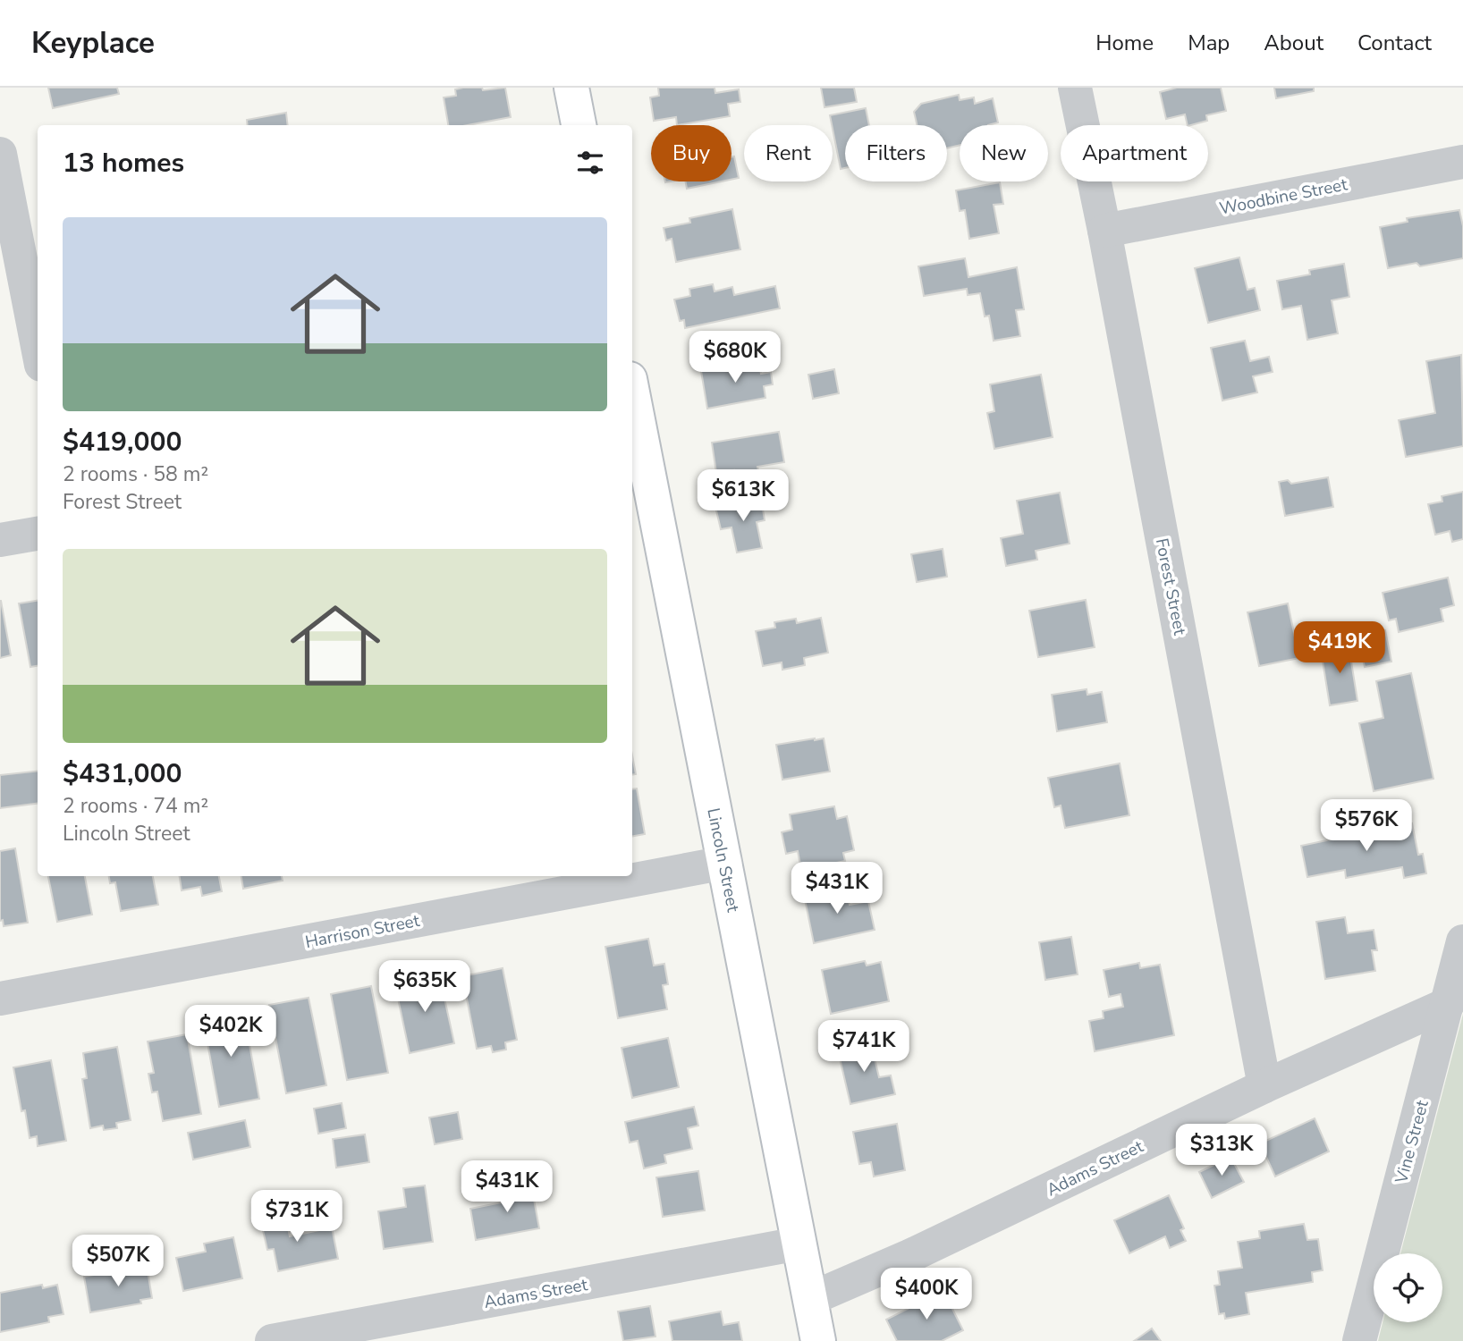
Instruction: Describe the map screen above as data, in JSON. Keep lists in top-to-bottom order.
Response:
{
  "streets": {
    "street": [
      "Woodbine Street",
      "Forest Street",
      "Lincoln Street",
      "Harrison Street",
      "Vine Street",
      "Adams Street"
    ]
  },
  "crossings": [
    ["Woodbine Street", "Forest Street"],
    ["Forest Street", "Adams Street"],
    ["Lincoln Street", "Harrison Street"],
    ["Lincoln Street", "Adams Street"],
    ["Vine Street", "Adams Street"]
  ],
  "page": {
    "header": "Keyplace",
    "nav": [
      "Home",
      "Map",
      "About",
      "Contact"
    ],
    "chip": [
      "Buy",
      "Rent",
      "Filters",
      "New",
      "Apartment"
    ],
    "heading": "13 homes",
    "list": [
      {
        "name": "$419,000",
        "note": "2 rooms · 58 m² · Forest Street"
      },
      {
        "name": "$431,000",
        "note": "2 rooms · 74 m² · Lincoln Street"
      }
    ],
    "price": [
      "$680K",
      "$613K",
      "$419K",
      "$576K",
      "$431K",
      "$635K",
      "$402K",
      "$741K",
      "$313K",
      "$431K",
      "$731K",
      "$507K",
      "$400K"
    ]
  }
}
